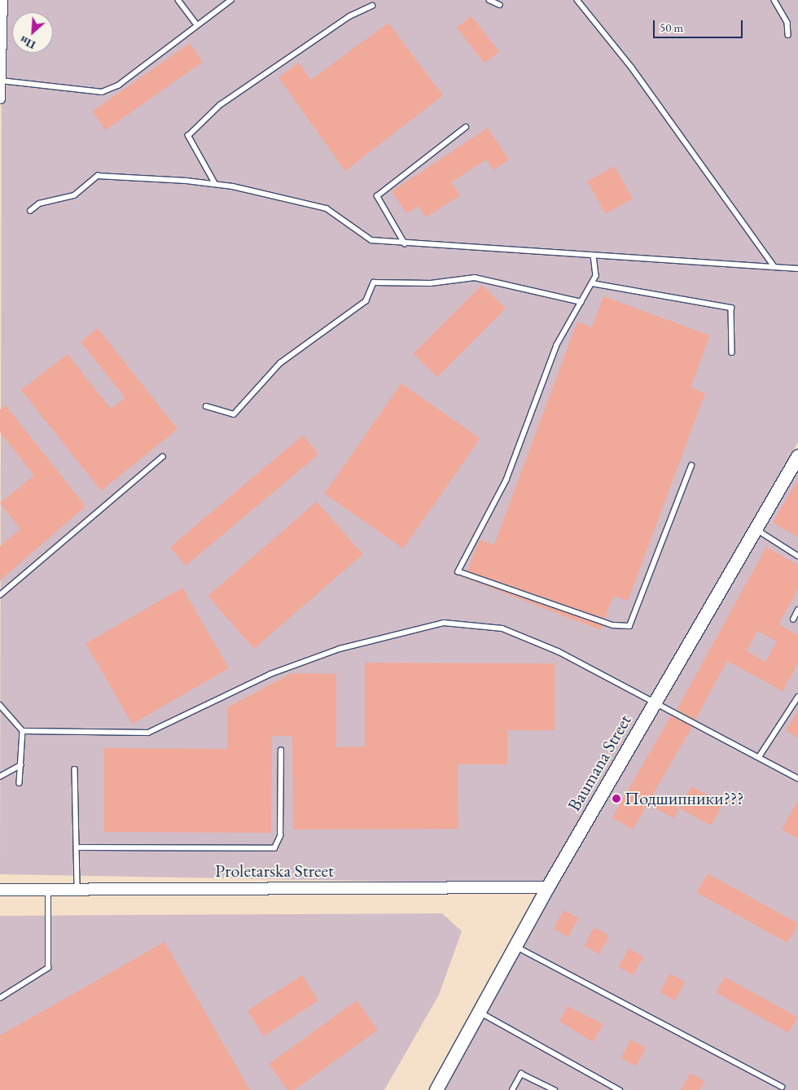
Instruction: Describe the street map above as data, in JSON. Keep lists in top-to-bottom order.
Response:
{
  "streets": {
    "main road": ["Baumana Street"],
    "street": ["Proletarska Street"]
  },
  "crossings": [
    ["Baumana Street", "Proletarska Street"]
  ],
  "places": ["Подшипники???"],
  "scale_bar": "50 m",
  "north": "bottom left"
}
